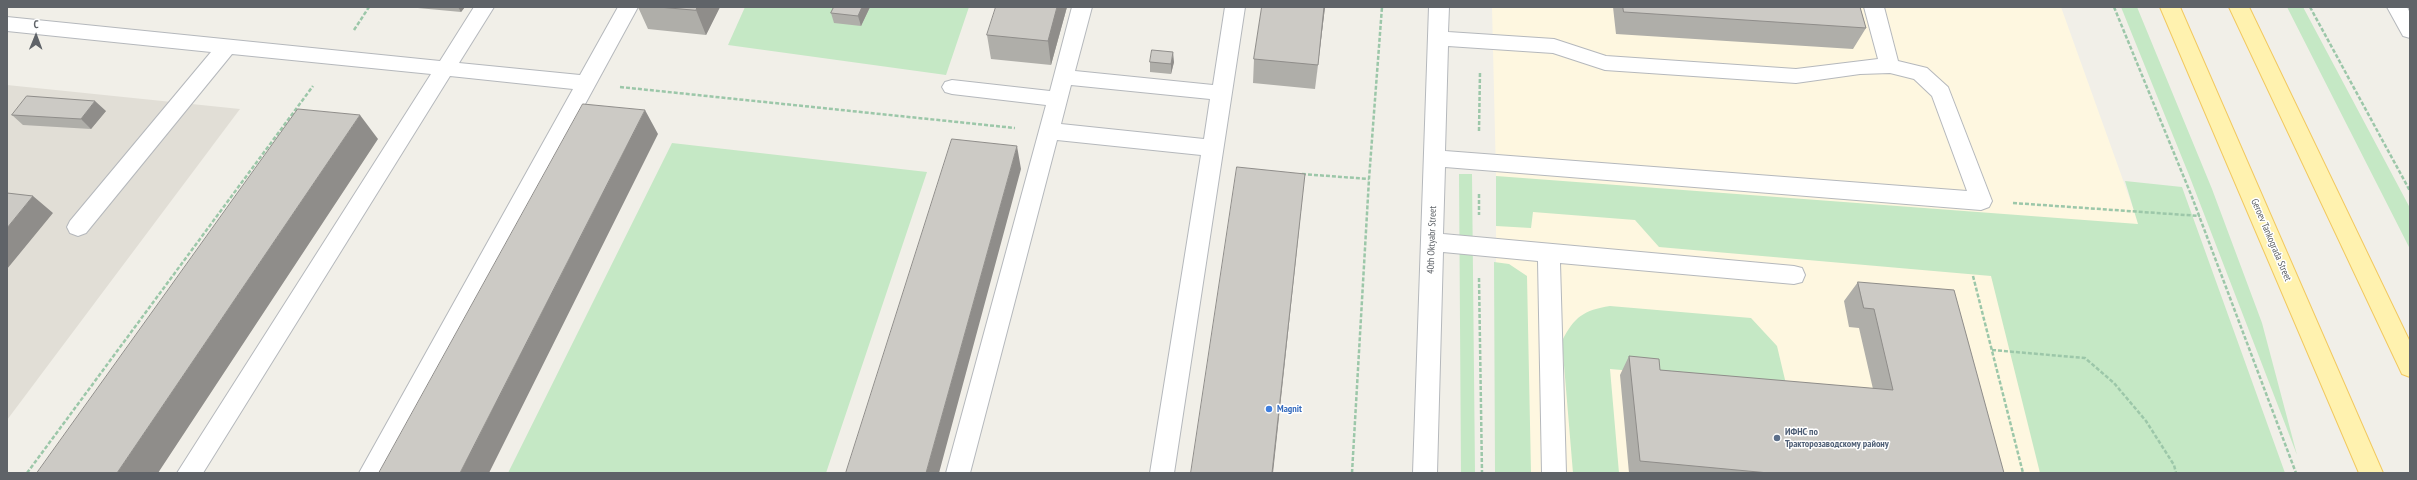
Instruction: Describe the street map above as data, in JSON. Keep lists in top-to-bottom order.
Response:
{
  "streets": {
    "main road": ["Geroev Tankograda Street"],
    "street": ["40th Oktyabr Street"]
  },
  "places": ["Magnit", "ИФНС по Тракторозаводскому району"],
  "north": "top"
}
